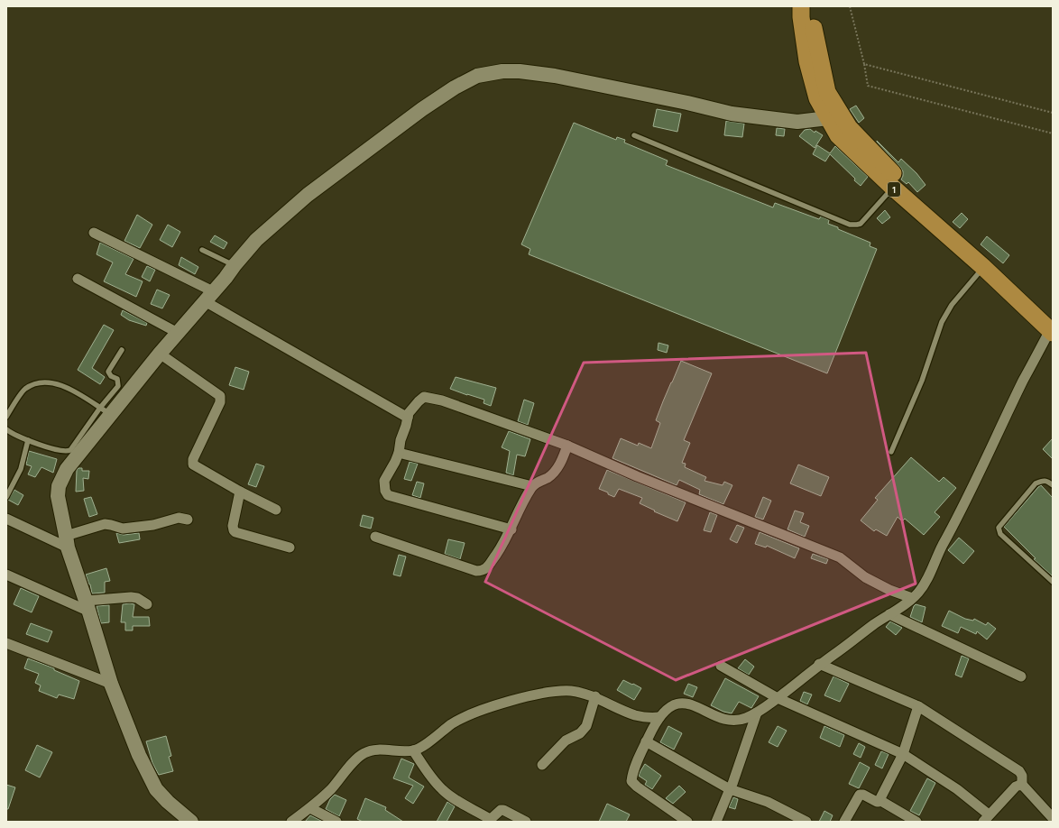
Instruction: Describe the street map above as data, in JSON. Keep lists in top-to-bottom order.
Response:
{
  "streets": {
    "highway": ["1"]
  }
}
